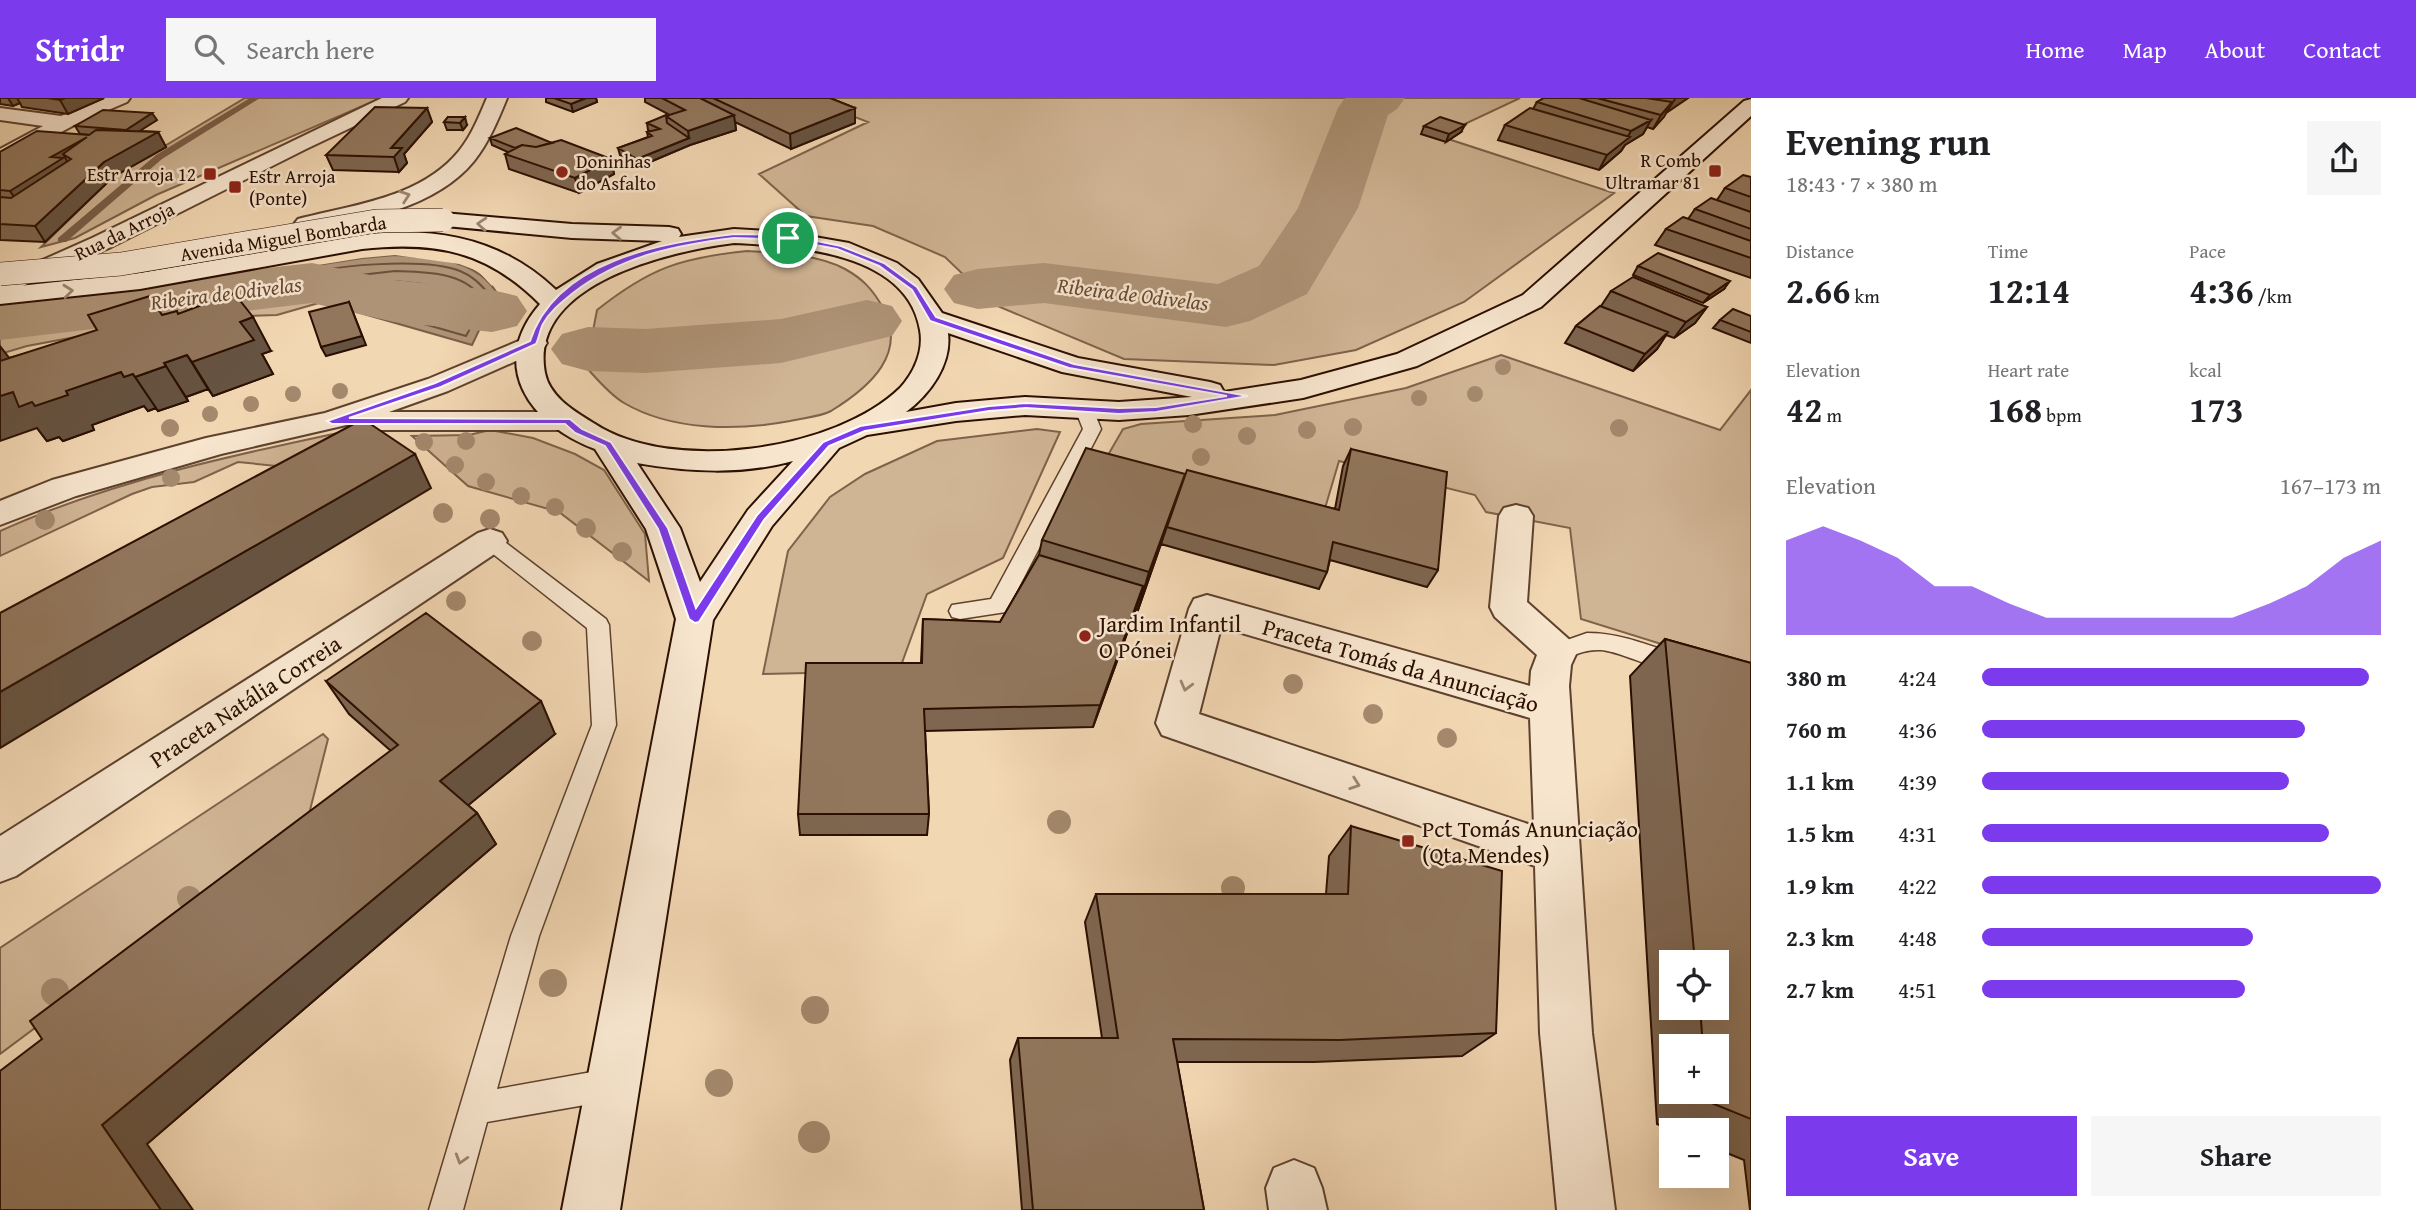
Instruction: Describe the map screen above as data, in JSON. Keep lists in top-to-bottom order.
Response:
{
  "streets": {
    "main road": [
      "Rua da Arroja",
      "Avenida Miguel Bombarda",
      "Praceta Tomás da Anunciação",
      "Praceta Natália Correia"
    ]
  },
  "water": ["Ribeira de Odivelas"],
  "places": {
    "transit": [
      "R Comb Ultramar 81",
      "Estr Arroja 12",
      "Estr Arroja (Ponte)",
      "Pct Tomás Anunciação (Qta Mendes)"
    ],
    "other": ["Doninhas do Asfalto", "Jardim Infantil O Pónei"]
  },
  "page": {
    "header": "Stridr",
    "search": "Search here",
    "nav": [
      "Home",
      "Map",
      "About",
      "Contact"
    ],
    "heading": ["Evening run", "18:43 · 7 × 380 m"],
    "stats": [
      ["Distance", "2.66 km"],
      ["Time", "12:14"],
      ["Pace", "4:36 /km"],
      ["Elevation", "42 m"],
      ["Heart rate", "168 bpm"],
      ["kcal", "173"]
    ],
    "chart": ["Elevation", "167–173 m"],
    "list": [
      {
        "name": "380 m",
        "note": "4:24"
      },
      {
        "name": "760 m",
        "note": "4:36"
      },
      {
        "name": "1.1 km",
        "note": "4:39"
      },
      {
        "name": "1.5 km",
        "note": "4:31"
      },
      {
        "name": "1.9 km",
        "note": "4:22"
      },
      {
        "name": "2.3 km",
        "note": "4:48"
      },
      {
        "name": "2.7 km",
        "note": "4:51"
      }
    ],
    "map_buttons": ["+", "−"],
    "buttons": ["Save", "Share"]
  }
}
